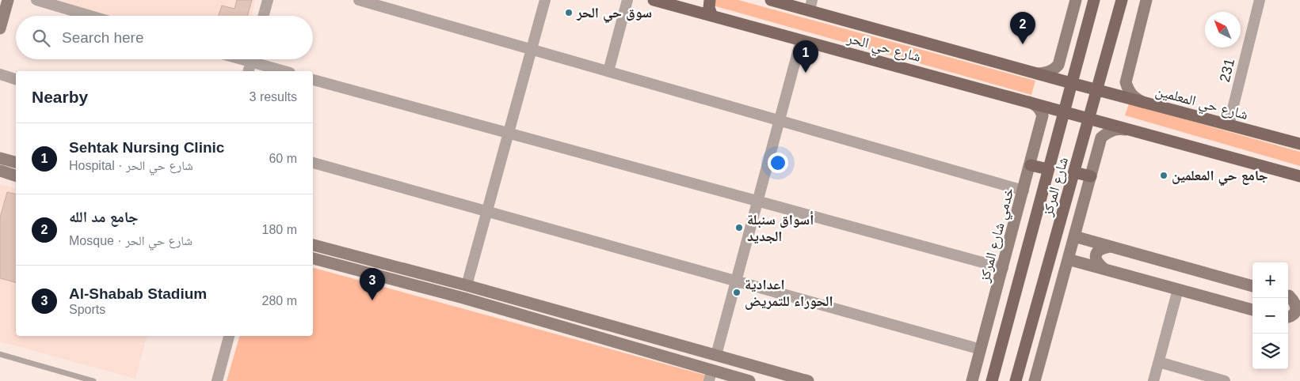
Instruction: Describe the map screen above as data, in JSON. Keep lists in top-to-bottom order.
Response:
{
  "streets": {
    "main road": ["شارع حي الحر", "شارع حي المعلمين", "شارع المركز"],
    "street": ["231", "خدمي شارع المركز"]
  },
  "crossings": [
    ["شارع حي الحر", "شارع حي المعلمين"],
    ["شارع حي الحر", "شارع المركز"],
    ["شارع حي الحر", "خدمي شارع المركز"],
    ["231", "شارع حي المعلمين"],
    ["شارع حي المعلمين", "شارع المركز"]
  ],
  "places": [
    "سوق حي الحر",
    "جامع حي المعلمين",
    "أسواق سنبلة الجديد",
    "اعدادية الحوراء للتمريض"
  ],
  "north": "top left",
  "page": {
    "pins": ["2", "1", "3"],
    "search": "Search here",
    "heading": ["Nearby", "3 results"],
    "list": [
      {
        "mark": "1",
        "name": "Sehtak Nursing Clinic",
        "note": "Hospital · شارع حي الحر",
        "value": "60 m"
      },
      {
        "mark": "2",
        "name": "جامع مد الله",
        "note": "Mosque · شارع حي الحر",
        "value": "180 m"
      },
      {
        "mark": "3",
        "name": "Al-Shabab Stadium",
        "note": "Sports",
        "value": "280 m"
      }
    ],
    "map_buttons": ["+", "−"]
  }
}
